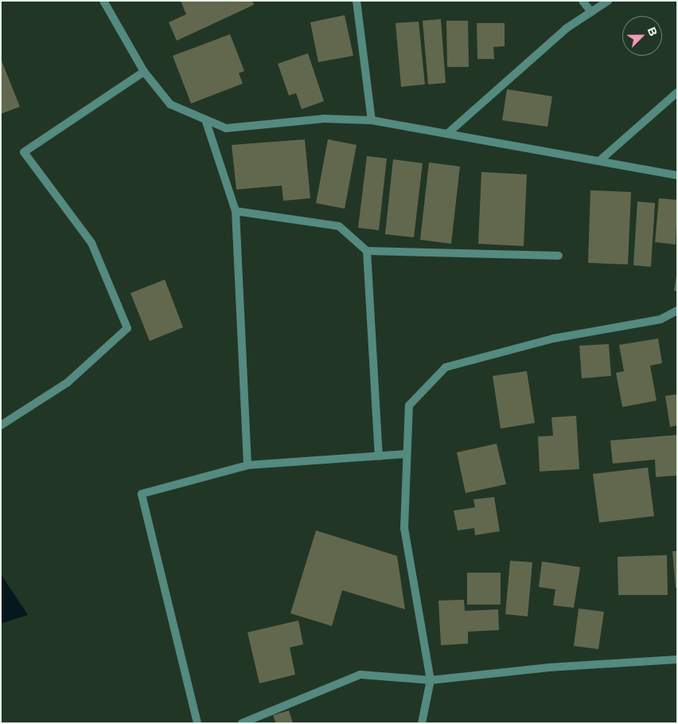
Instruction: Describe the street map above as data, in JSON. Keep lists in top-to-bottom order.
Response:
{
  "north": "top right"
}
